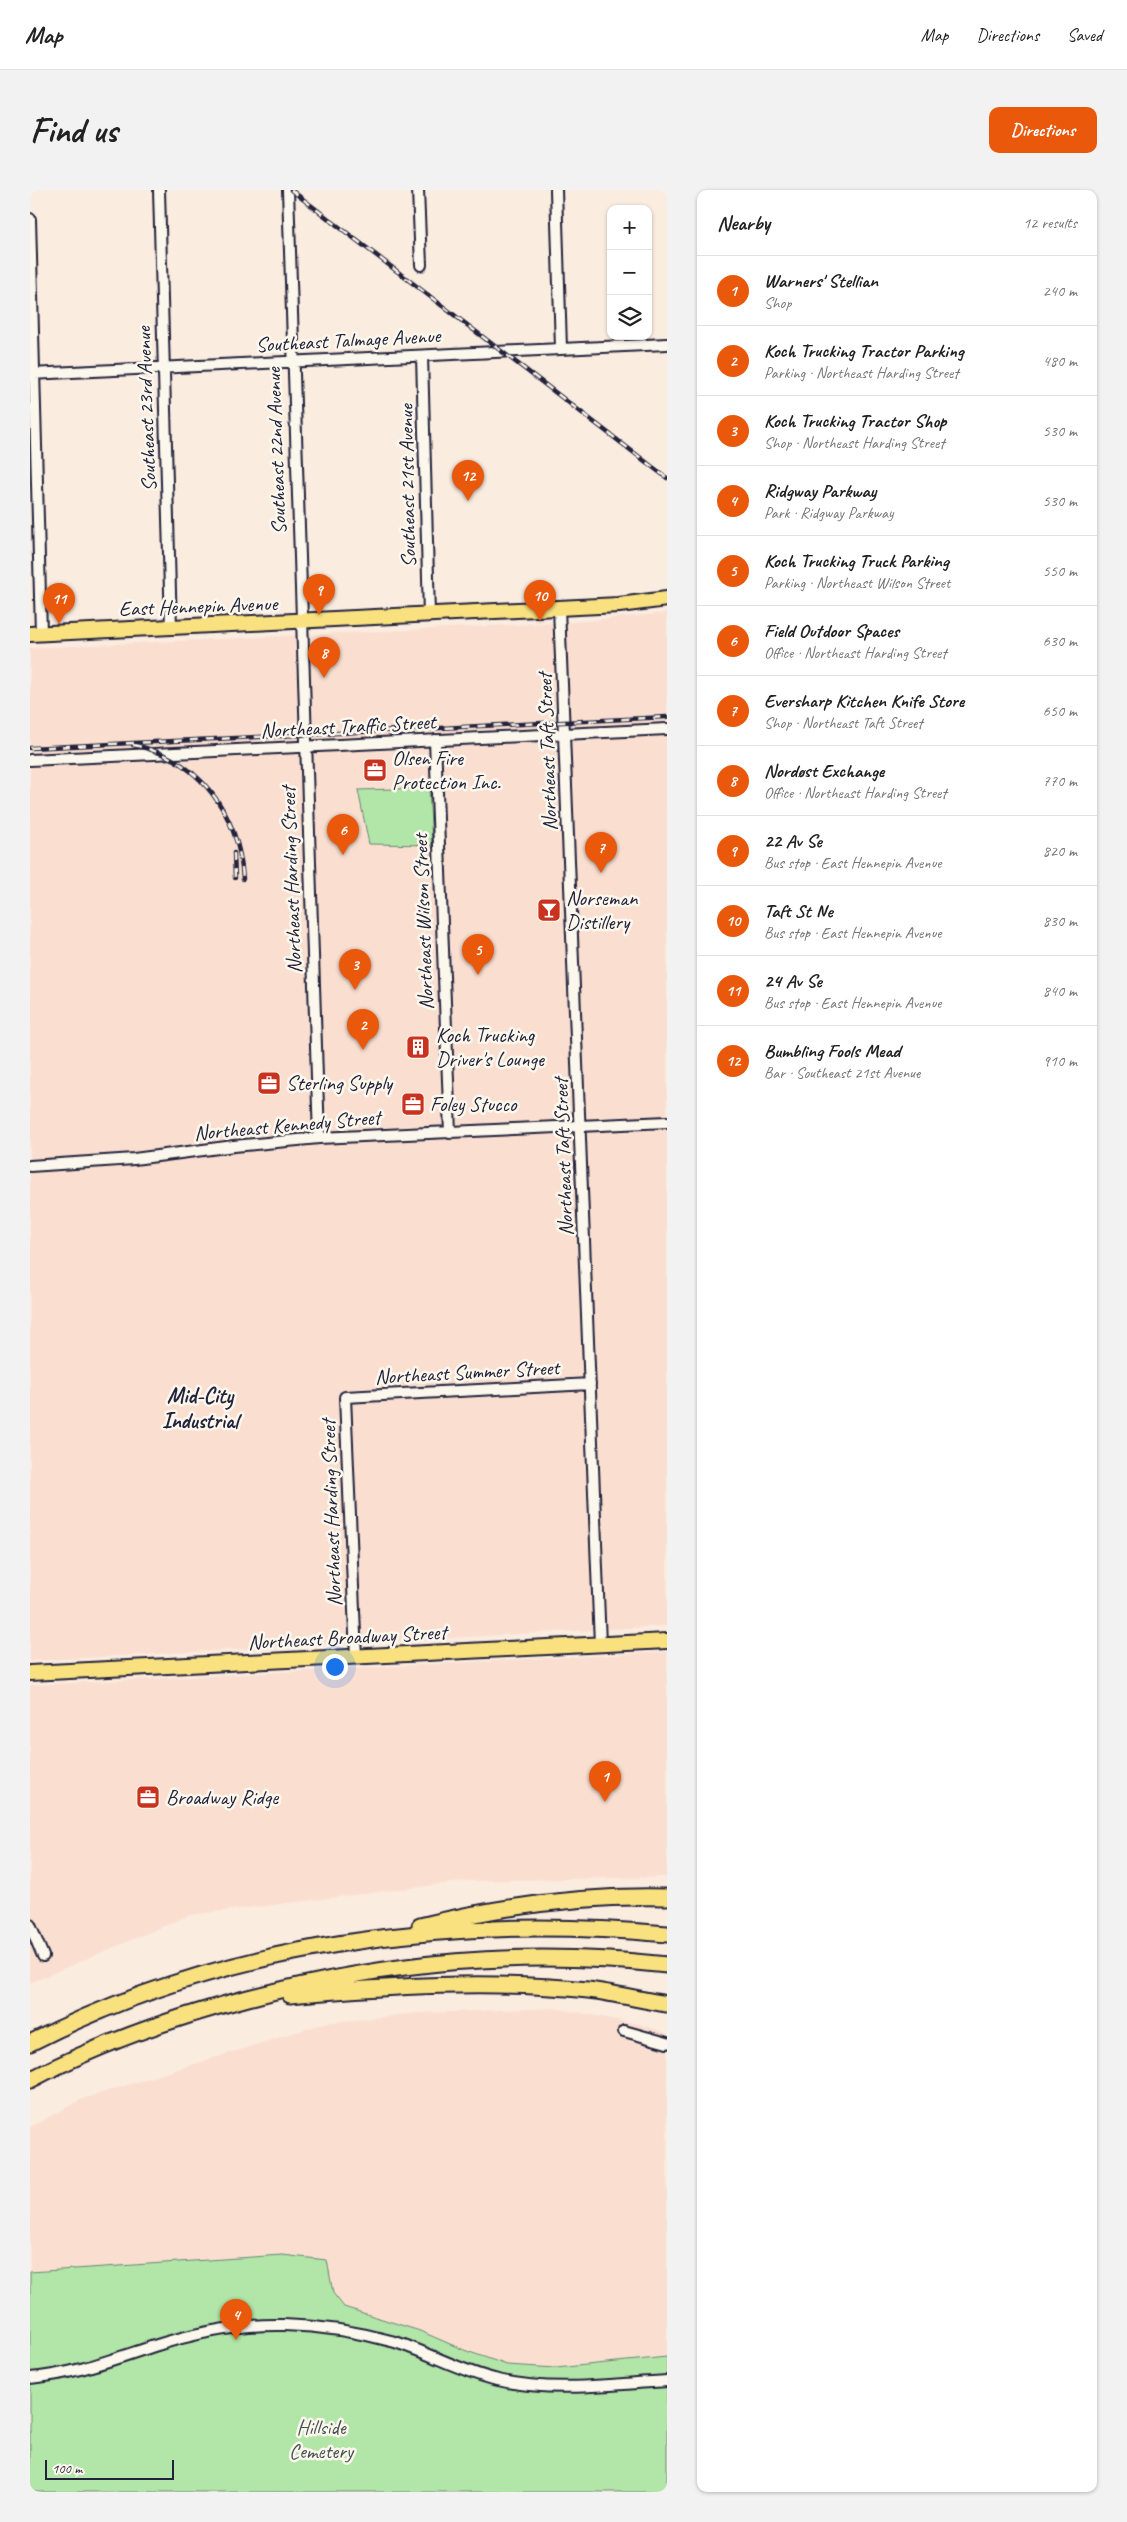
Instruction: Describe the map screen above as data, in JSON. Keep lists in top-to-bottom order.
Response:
{
  "streets": {
    "main road": ["East Hennepin Avenue", "Northeast Broadway Street"],
    "street": [
      "Southeast Talmage Avenue",
      "Southeast 23rd Avenue",
      "Southeast 22nd Avenue",
      "Southeast 21st Avenue",
      "Northeast Traffic Street",
      "Northeast Taft Street",
      "Northeast Harding Street",
      "Northeast Wilson Street",
      "Northeast Kennedy Street",
      "Northeast Summer Street"
    ]
  },
  "crossings": [
    ["Southeast Talmage Avenue", "Southeast 23rd Avenue"],
    ["Southeast Talmage Avenue", "Southeast 22nd Avenue"],
    ["Southeast Talmage Avenue", "Southeast 21st Avenue"],
    ["Southeast 23rd Avenue", "East Hennepin Avenue"],
    ["Southeast 22nd Avenue", "East Hennepin Avenue"],
    ["Southeast 22nd Avenue", "Northeast Harding Street"],
    ["Southeast 21st Avenue", "East Hennepin Avenue"],
    ["East Hennepin Avenue", "Northeast Taft Street"],
    ["East Hennepin Avenue", "Northeast Harding Street"],
    ["Northeast Traffic Street", "Northeast Taft Street"],
    ["Northeast Traffic Street", "Northeast Harding Street"],
    ["Northeast Traffic Street", "Northeast Wilson Street"],
    ["Northeast Taft Street", "Northeast Kennedy Street"],
    ["Northeast Taft Street", "Northeast Summer Street"],
    ["Northeast Taft Street", "Northeast Broadway Street"],
    ["Northeast Harding Street", "Northeast Kennedy Street"],
    ["Northeast Harding Street", "Northeast Summer Street"],
    ["Northeast Harding Street", "Northeast Broadway Street"],
    ["Northeast Wilson Street", "Northeast Kennedy Street"]
  ],
  "districts": ["Mid-City Industrial"],
  "parks": ["Hillside Cemetery"],
  "places": {
    "office": [
      "Olsen Fire Protection Inc.",
      "Sterling Supply",
      "Foley Stucco",
      "Broadway Ridge"
    ],
    "bar": ["Norseman Distillery"],
    "building": ["Koch Trucking Driver's Lounge"]
  },
  "scale_bar": "100 m",
  "page": {
    "header": "Map",
    "nav": ["Map", "Directions", "Saved"],
    "buttons": "Directions",
    "title": "Find us",
    "heading": ["Nearby", "12 results"],
    "map_buttons": ["+", "−"],
    "list": [
      {
        "mark": "1",
        "name": "Warners' Stellian",
        "note": "Shop",
        "value": "240 m"
      },
      {
        "mark": "2",
        "name": "Koch Trucking Tractor Parking",
        "note": "Parking · Northeast Harding Street",
        "value": "480 m"
      },
      {
        "mark": "3",
        "name": "Koch Trucking Tractor Shop",
        "note": "Shop · Northeast Harding Street",
        "value": "530 m"
      },
      {
        "mark": "4",
        "name": "Ridgway Parkway",
        "note": "Park · Ridgway Parkway",
        "value": "530 m"
      },
      {
        "mark": "5",
        "name": "Koch Trucking Truck Parking",
        "note": "Parking · Northeast Wilson Street",
        "value": "550 m"
      },
      {
        "mark": "6",
        "name": "Field Outdoor Spaces",
        "note": "Office · Northeast Harding Street",
        "value": "630 m"
      },
      {
        "mark": "7",
        "name": "Eversharp Kitchen Knife Store",
        "note": "Shop · Northeast Taft Street",
        "value": "650 m"
      },
      {
        "mark": "8",
        "name": "Nordøst Exchange",
        "note": "Office · Northeast Harding Street",
        "value": "770 m"
      },
      {
        "mark": "9",
        "name": "22 Av Se",
        "note": "Bus stop · East Hennepin Avenue",
        "value": "820 m"
      },
      {
        "mark": "10",
        "name": "Taft St Ne",
        "note": "Bus stop · East Hennepin Avenue",
        "value": "830 m"
      },
      {
        "mark": "11",
        "name": "24 Av Se",
        "note": "Bus stop · East Hennepin Avenue",
        "value": "840 m"
      },
      {
        "mark": "12",
        "name": "Bumbling Fools Mead",
        "note": "Bar · Southeast 21st Avenue",
        "value": "910 m"
      }
    ],
    "pins": [
      "12",
      "9",
      "10",
      "11",
      "8",
      "6",
      "7",
      "5",
      "3",
      "2",
      "1",
      "4"
    ],
    "scale": "100 m"
  }
}
